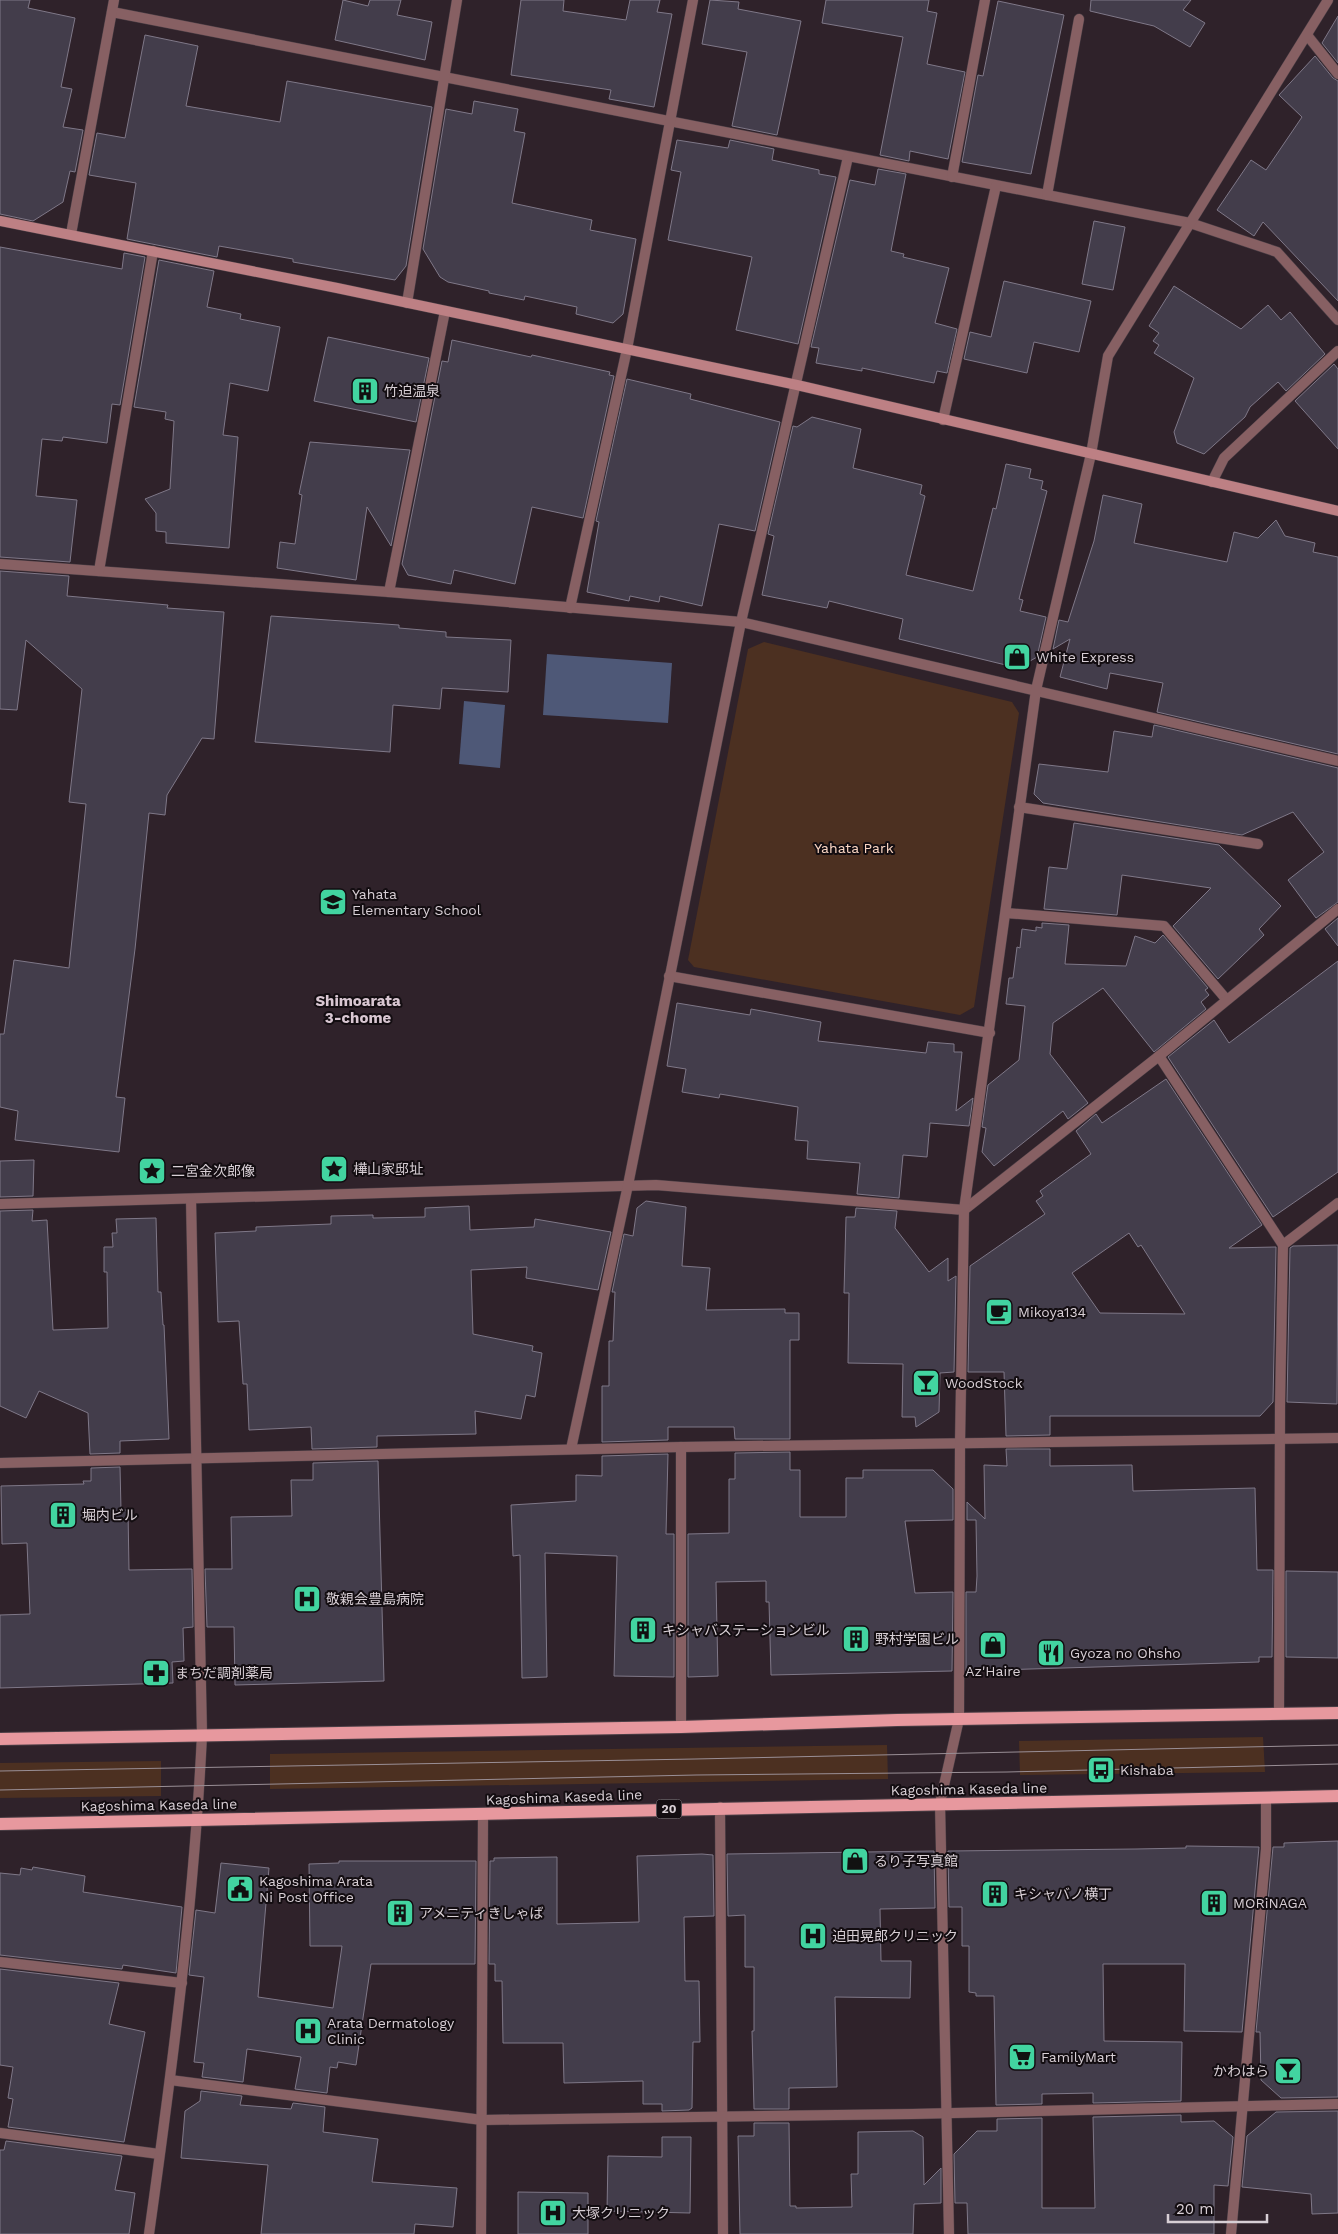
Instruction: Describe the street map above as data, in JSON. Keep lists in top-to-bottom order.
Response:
{
  "streets": {
    "main road": ["Kagoshima Kaseda line", "20"]
  },
  "districts": ["Shimoarata 3-chome"],
  "parks": ["Yahata Park"],
  "places": {
    "building": [
      "竹迫温泉",
      "堀内ビル",
      "キシャバステーションビル",
      "野村学園ビル",
      "キシャバノ横丁",
      "MORiNAGA",
      "アメニティきしゃば"
    ],
    "shop": ["White Express", "Az'Haire", "るり子写真館"],
    "school or university": ["Yahata Elementary School"],
    "place": ["樺山家邸址", "二宮金次郎像"],
    "cafe": ["Mikoya134"],
    "bar": ["WoodStock", "かわはら"],
    "hospital": [
      "敬親会豊島病院",
      "迫田晃郎クリニック",
      "Arata Dermatology Clinic",
      "大塚クリニック"
    ],
    "restaurant": ["Gyoza no Ohsho"],
    "pharmacy": ["まちだ調剤薬局"],
    "bus stop": ["Kishaba"],
    "public building": ["Kagoshima Arata Ni Post Office"],
    "supermarket": ["FamilyMart"]
  },
  "scale_bar": "20 m"
}
